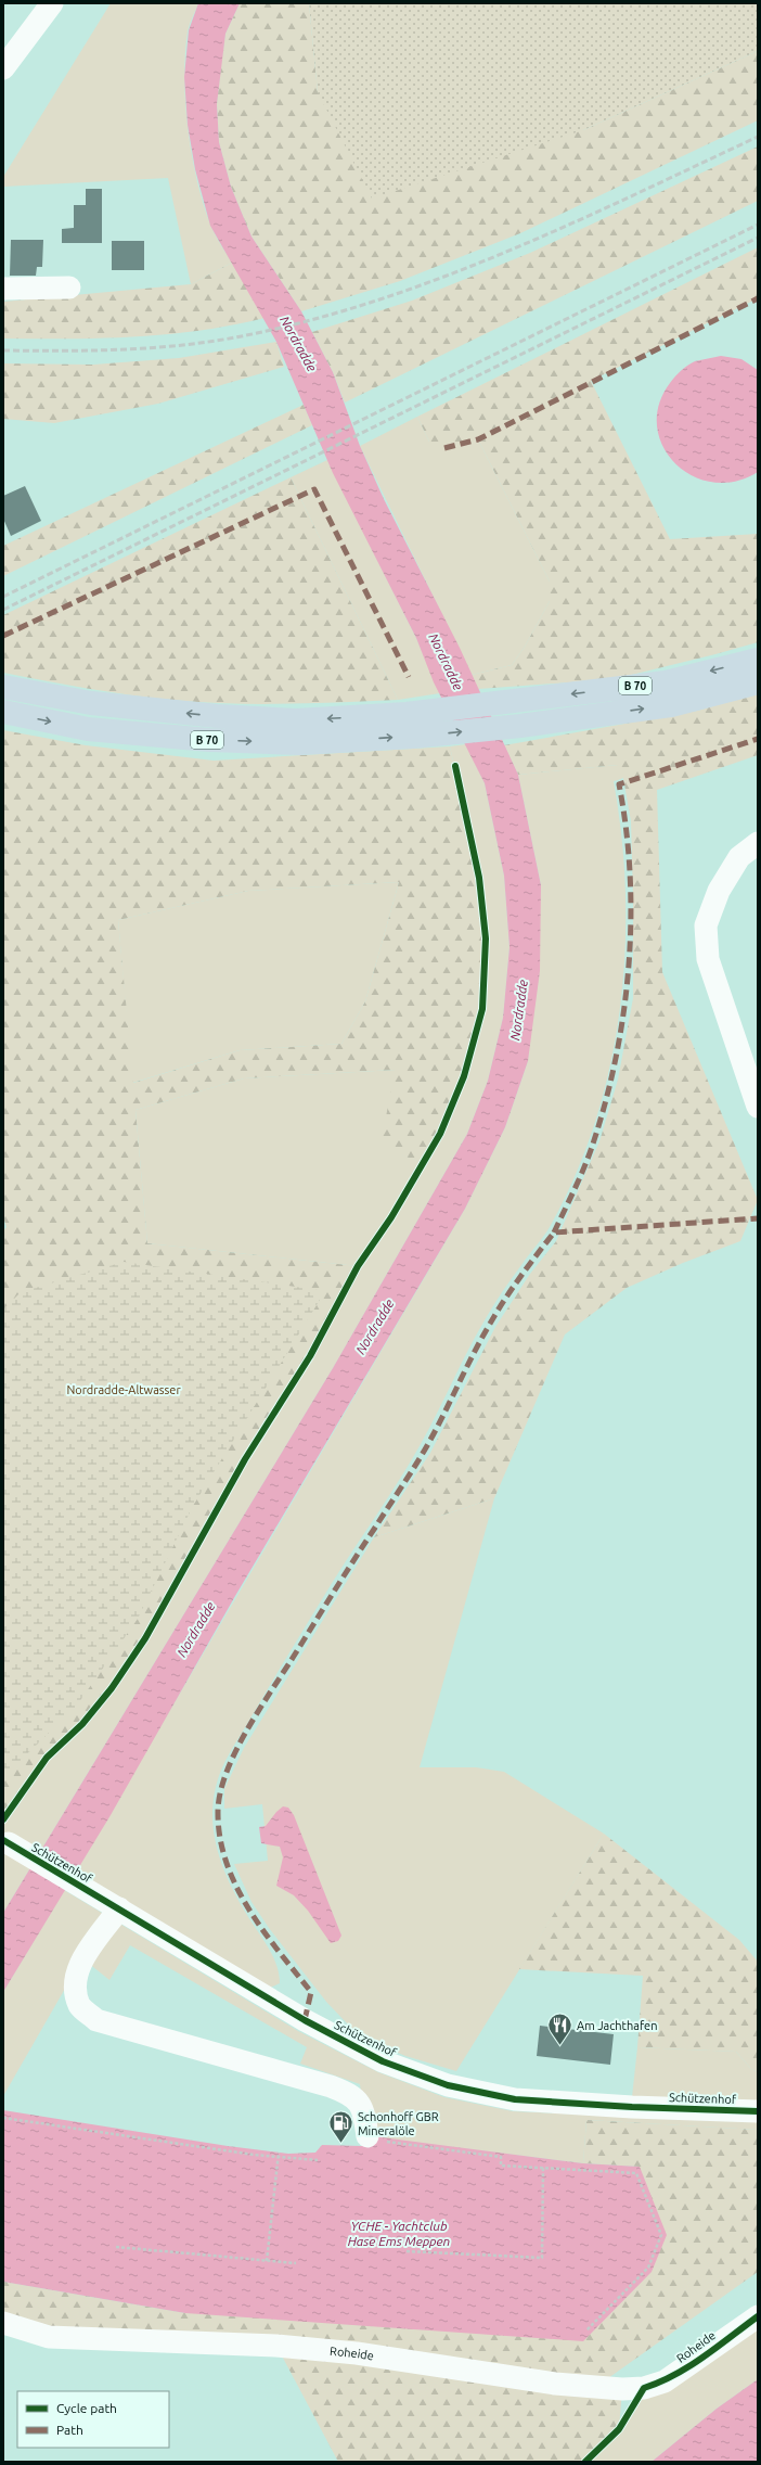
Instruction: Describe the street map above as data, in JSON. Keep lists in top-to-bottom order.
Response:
{
  "streets": {
    "highway": ["B 70"],
    "street": ["Schützenhof", "Roheide"]
  },
  "water": ["Nordradde", "YCHE - Yachtclub Hase Ems Meppen"],
  "parks": ["Nordradde-Altwasser"],
  "places": {
    "restaurant": ["Am Jachthafen"],
    "fuel station": ["Schonhoff GBR Mineralöle"]
  },
  "legend": ["Cycle path", "Path"]
}
